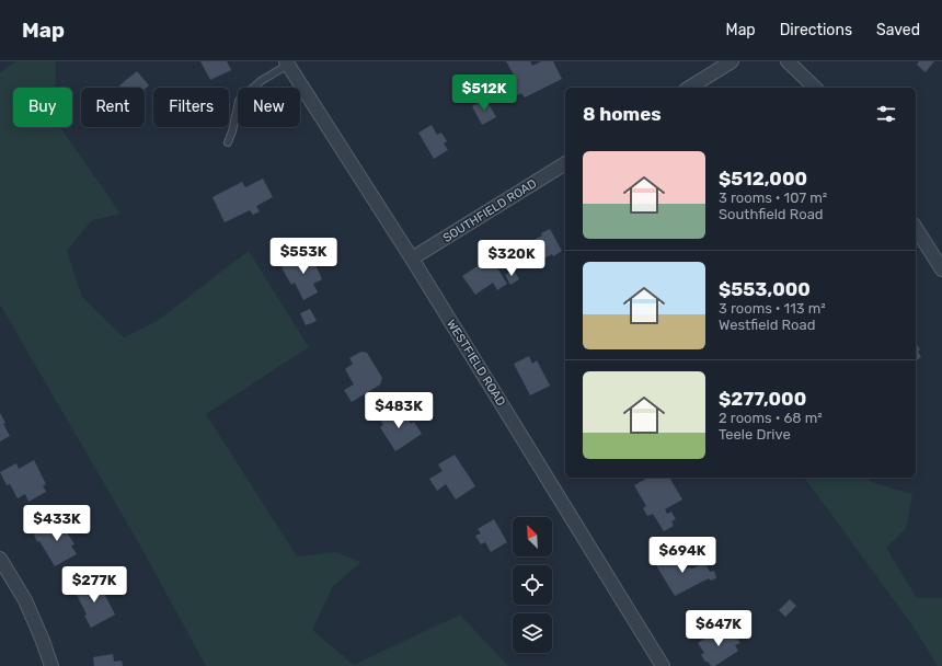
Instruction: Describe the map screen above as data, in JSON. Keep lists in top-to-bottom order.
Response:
{
  "streets": {
    "street": ["SOUTHFIELD ROAD", "WESTFIELD ROAD"]
  },
  "crossings": [
    ["SOUTHFIELD ROAD", "WESTFIELD ROAD"]
  ],
  "north": "top left",
  "page": {
    "header": "Map",
    "nav": ["Map", "Directions", "Saved"],
    "price": [
      "$512K",
      "$553K",
      "$320K",
      "$483K",
      "$433K",
      "$694K",
      "$277K",
      "$647K"
    ],
    "chip": [
      "Buy",
      "Rent",
      "Filters",
      "New"
    ],
    "heading": "8 homes",
    "list": [
      {
        "name": "$512,000",
        "note": "3 rooms · 107 m² · Southfield Road"
      },
      {
        "name": "$553,000",
        "note": "3 rooms · 113 m² · Westfield Road"
      },
      {
        "name": "$277,000",
        "note": "2 rooms · 68 m² · Teele Drive"
      }
    ]
  }
}
